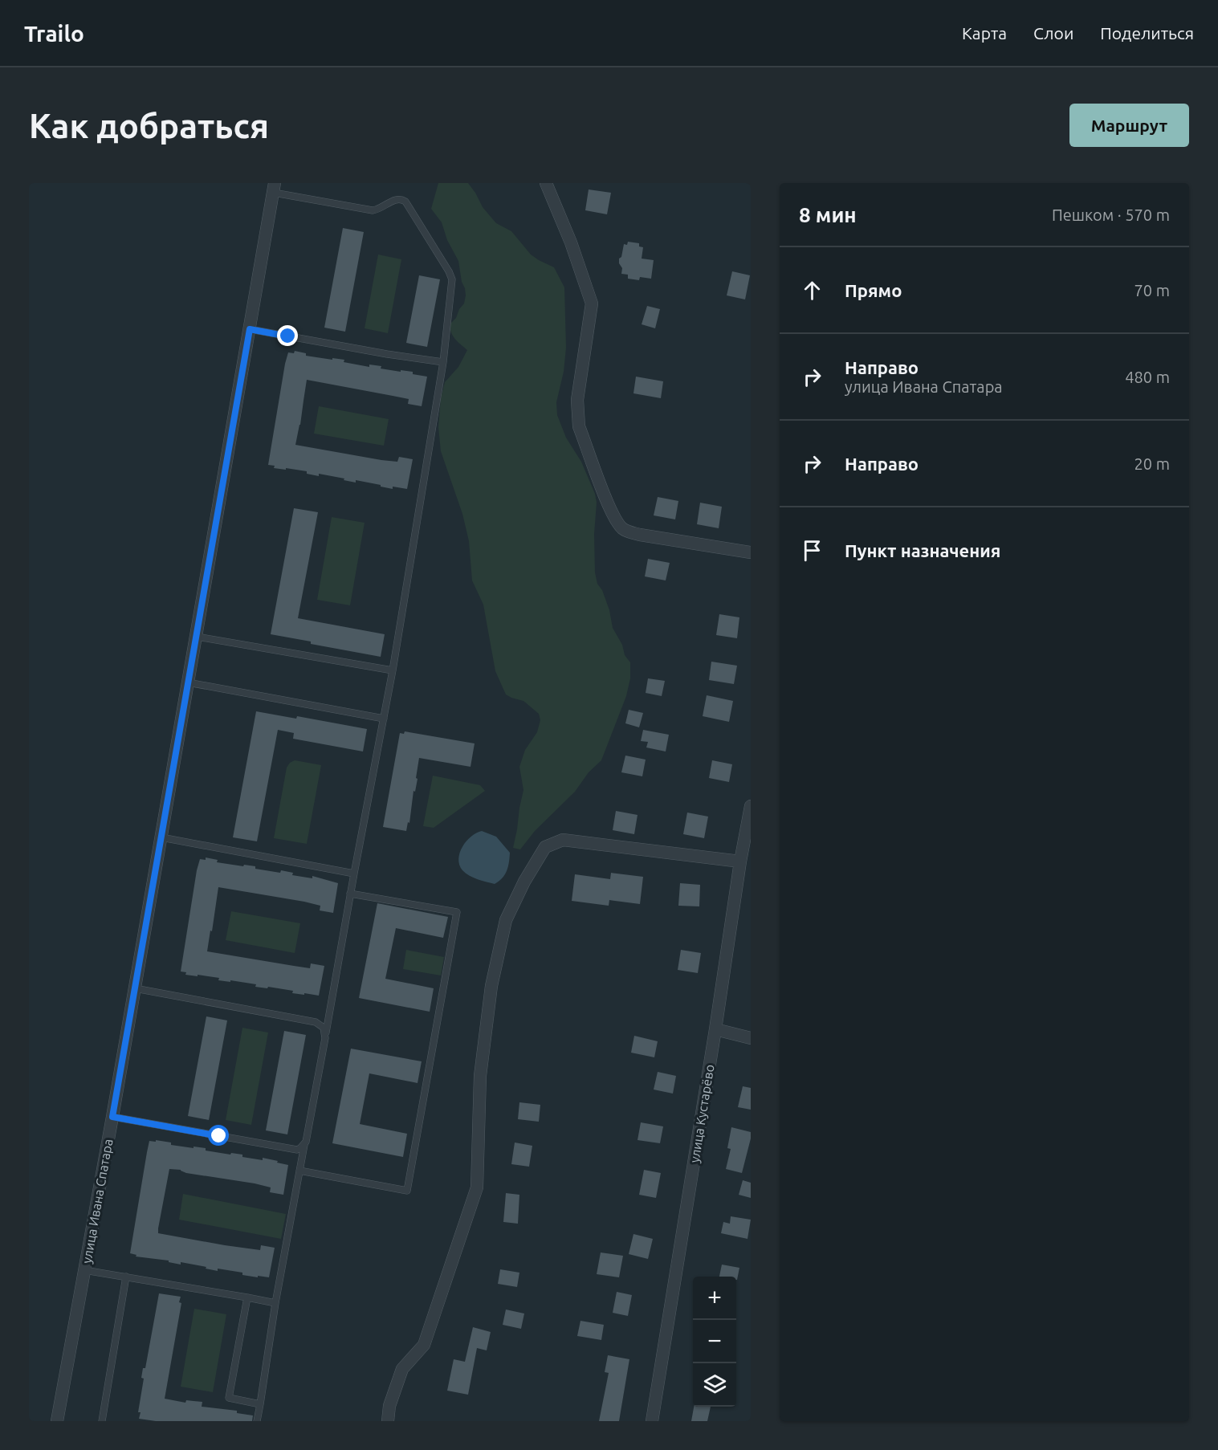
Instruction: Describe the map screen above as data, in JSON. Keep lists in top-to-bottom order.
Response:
{
  "streets": {
    "street": ["улица Кустарёво", "улица Ивана Спатара"]
  },
  "page": {
    "header": "Trailo",
    "nav": ["Карта", "Слои", "Поделиться"],
    "buttons": "Маршрут",
    "title": "Как добраться",
    "heading": ["8 мин", "Пешком · 570 m"],
    "list": [
      ["Прямо", "70 m"],
      ["Направо", "улица Ивана Спатара", "480 m"],
      ["Направо", "20 m"],
      "Пункт назначения"
    ],
    "map_buttons": ["+", "−"]
  }
}
